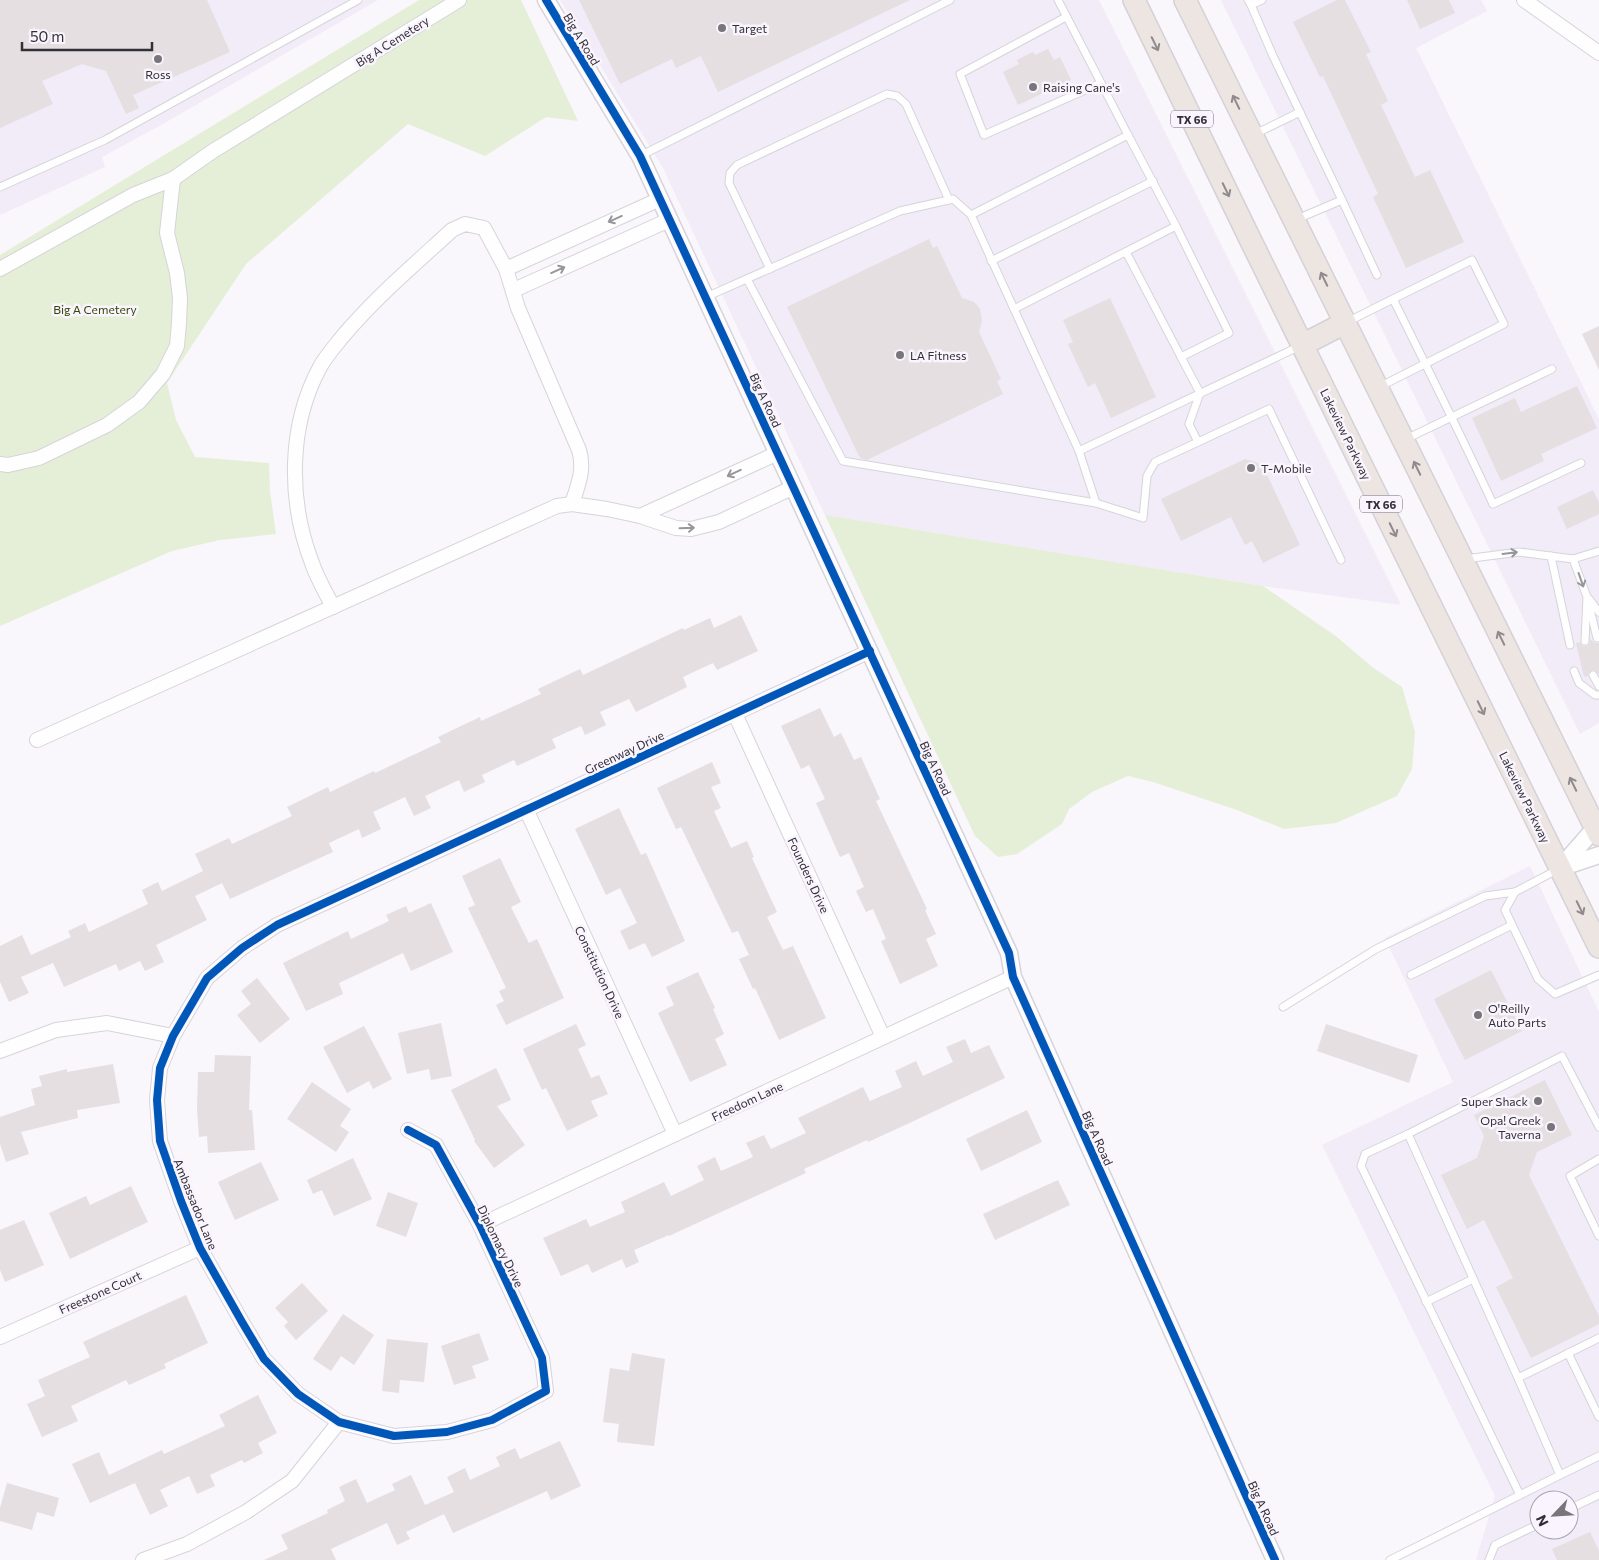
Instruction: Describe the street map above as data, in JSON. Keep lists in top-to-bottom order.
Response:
{
  "streets": {
    "main road": ["TX 66", "Lakeview Parkway"],
    "street": [
      "Big A Road",
      "Big A Cemetery",
      "Greenway Drive",
      "Founders Drive",
      "Constitution Drive",
      "Freedom Lane",
      "Ambassador Lane",
      "Diplomacy Drive",
      "Freestone Court"
    ]
  },
  "crossings": [
    ["Big A Road", "Greenway Drive"],
    ["Big A Road", "Freedom Lane"],
    ["Greenway Drive", "Founders Drive"],
    ["Greenway Drive", "Constitution Drive"],
    ["Greenway Drive", "Ambassador Lane"],
    ["Founders Drive", "Freedom Lane"],
    ["Constitution Drive", "Freedom Lane"],
    ["Freedom Lane", "Diplomacy Drive"],
    ["Ambassador Lane", "Diplomacy Drive"],
    ["Ambassador Lane", "Freestone Court"]
  ],
  "parks": ["Big A Cemetery"],
  "places": [
    "Target",
    "Ross",
    "Raising Cane's",
    "LA Fitness",
    "T-Mobile",
    "O'Reilly Auto Parts",
    "Super Shack",
    "Opa! Greek Taverna"
  ],
  "scale_bar": "50 m",
  "north": "bottom left"
}
